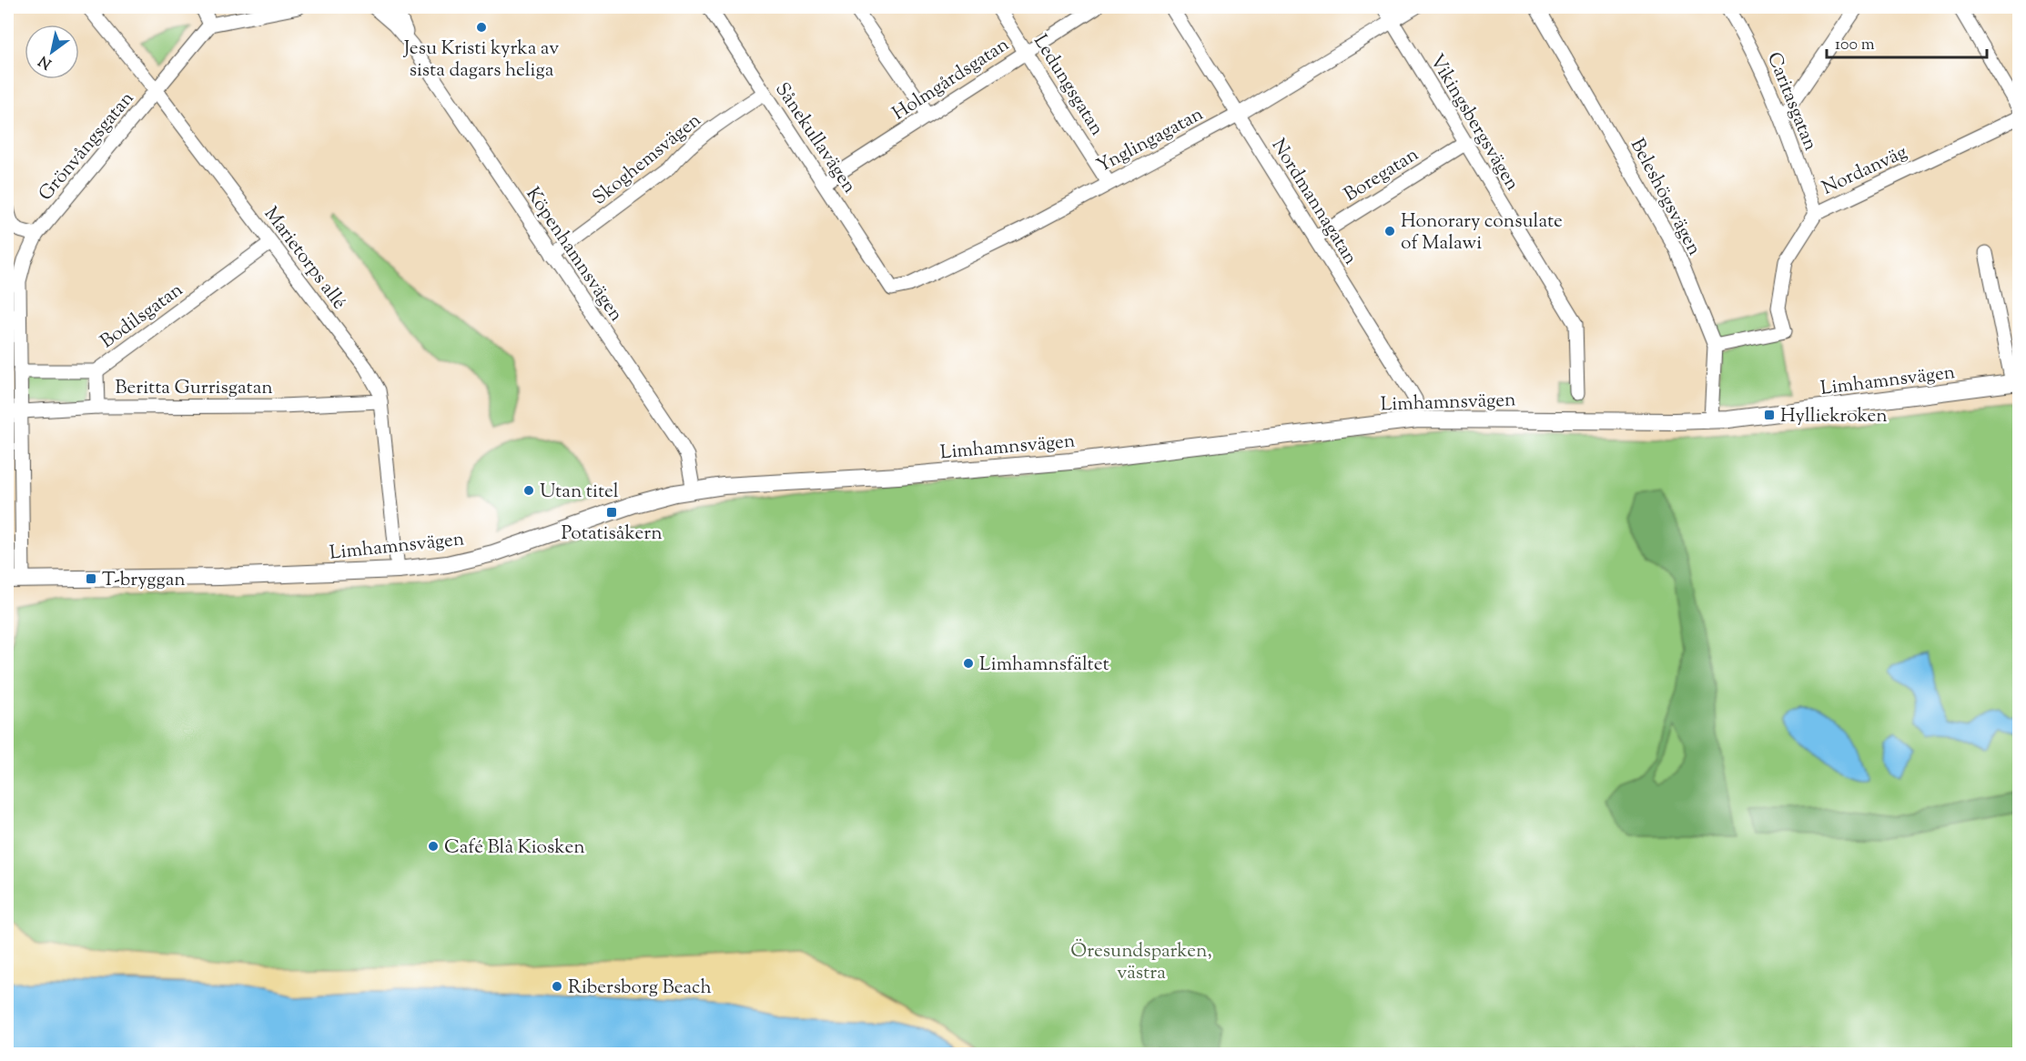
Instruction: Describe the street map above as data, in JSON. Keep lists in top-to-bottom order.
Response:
{
  "streets": {
    "main road": ["Limhamnsvägen"],
    "street": [
      "Holmgårdsgatan",
      "Ledungsgatan",
      "Caritasgatan",
      "Vikingsbergsvägen",
      "Sånekullavägen",
      "Ynglingagatan",
      "Grönvångsgatan",
      "Skoghemsvägen",
      "Nordanväg",
      "Boregatan",
      "Beleshögsvägen",
      "Nordmannagatan",
      "Köpenhamnsvägen",
      "Marietorps allé",
      "Bodilsgatan",
      "Beritta Gurrisgatan"
    ]
  },
  "crossings": [
    ["Holmgårdsgatan", "Ledungsgatan"],
    ["Holmgårdsgatan", "Sånekullavägen"],
    ["Ledungsgatan", "Ynglingagatan"],
    ["Caritasgatan", "Nordanväg"],
    ["Vikingsbergsvägen", "Ynglingagatan"],
    ["Vikingsbergsvägen", "Boregatan"],
    ["Sånekullavägen", "Ynglingagatan"],
    ["Sånekullavägen", "Skoghemsvägen"],
    ["Ynglingagatan", "Nordmannagatan"],
    ["Grönvångsgatan", "Marietorps allé"],
    ["Grönvångsgatan", "Bodilsgatan"],
    ["Grönvångsgatan", "Limhamnsvägen"],
    ["Grönvångsgatan", "Beritta Gurrisgatan"],
    ["Skoghemsvägen", "Köpenhamnsvägen"],
    ["Nordanväg", "Beleshögsvägen"],
    ["Boregatan", "Nordmannagatan"],
    ["Beleshögsvägen", "Limhamnsvägen"],
    ["Nordmannagatan", "Limhamnsvägen"],
    ["Köpenhamnsvägen", "Limhamnsvägen"],
    ["Marietorps allé", "Bodilsgatan"],
    ["Marietorps allé", "Limhamnsvägen"],
    ["Marietorps allé", "Beritta Gurrisgatan"]
  ],
  "parks": ["Öresundsparken, västra"],
  "places": {
    "other": [
      "Jesu Kristi kyrka av sista dagars heliga",
      "Honorary consulate of Malawi",
      "Utan titel",
      "Limhamnsfältet",
      "Café Blå Kiosken",
      "Ribersborg Beach"
    ],
    "transit": ["Hylliekroken", "Potatisåkern", "T-bryggan"]
  },
  "scale_bar": "100 m",
  "north": "bottom left"
}
